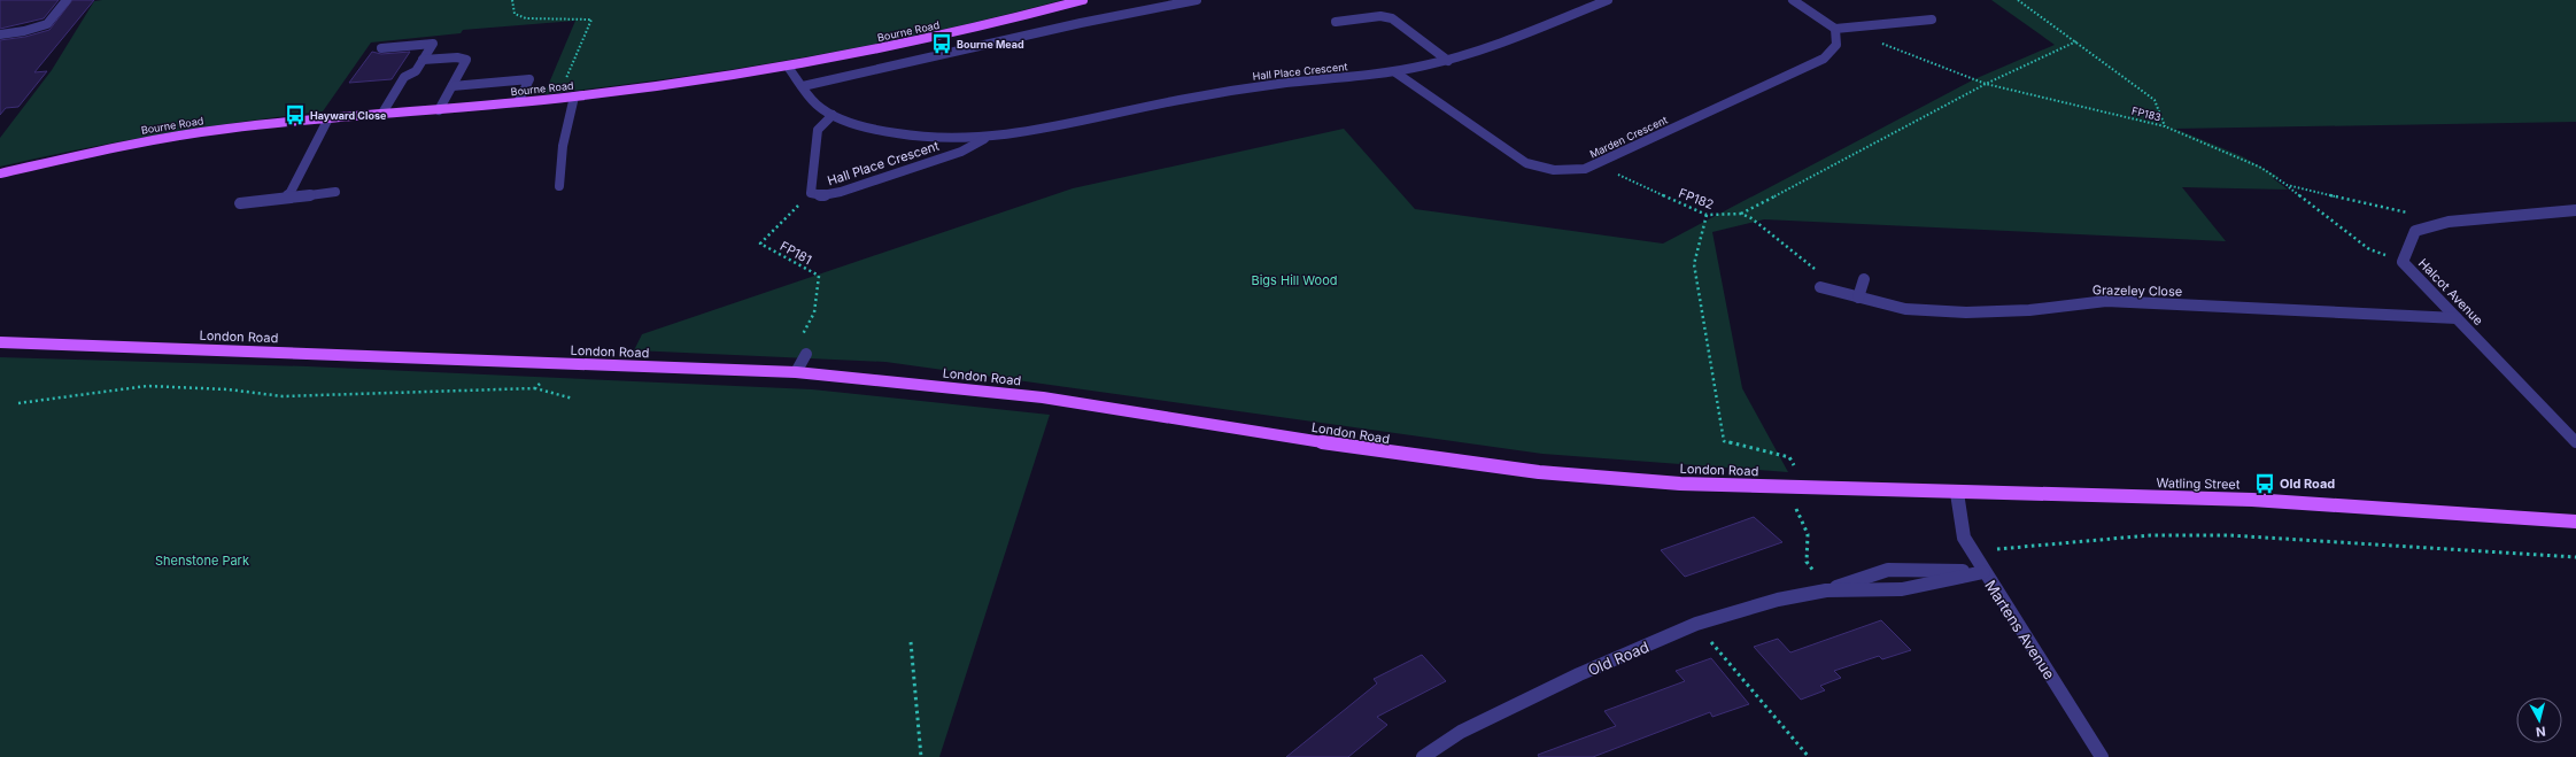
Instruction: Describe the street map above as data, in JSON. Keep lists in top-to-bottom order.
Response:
{
  "streets": {
    "main road": ["Bourne Road", "London Road", "Watling Street"],
    "street": [
      "Hall Place Crescent",
      "Marden Crescent",
      "Grazeley Close",
      "Halcot Avenue",
      "Martens Avenue",
      "Old Road"
    ],
    "path": ["FP183", "FP182", "FP181"]
  },
  "crossings": [
    ["Bourne Road", "Hall Place Crescent"],
    ["Hall Place Crescent", "Marden Crescent"],
    ["Hall Place Crescent", "FP181"],
    ["Marden Crescent", "FP182"],
    ["FP181", "London Road"],
    ["Grazeley Close", "Halcot Avenue"],
    ["London Road", "Watling Street"],
    ["London Road", "Martens Avenue"],
    ["Watling Street", "Martens Avenue"],
    ["Martens Avenue", "Old Road"]
  ],
  "parks": ["Bigs Hill Wood", "Shenstone Park"],
  "places": {
    "bus stop": ["Bourne Mead", "Hayward Close", "Old Road"]
  },
  "north": "bottom"
}
